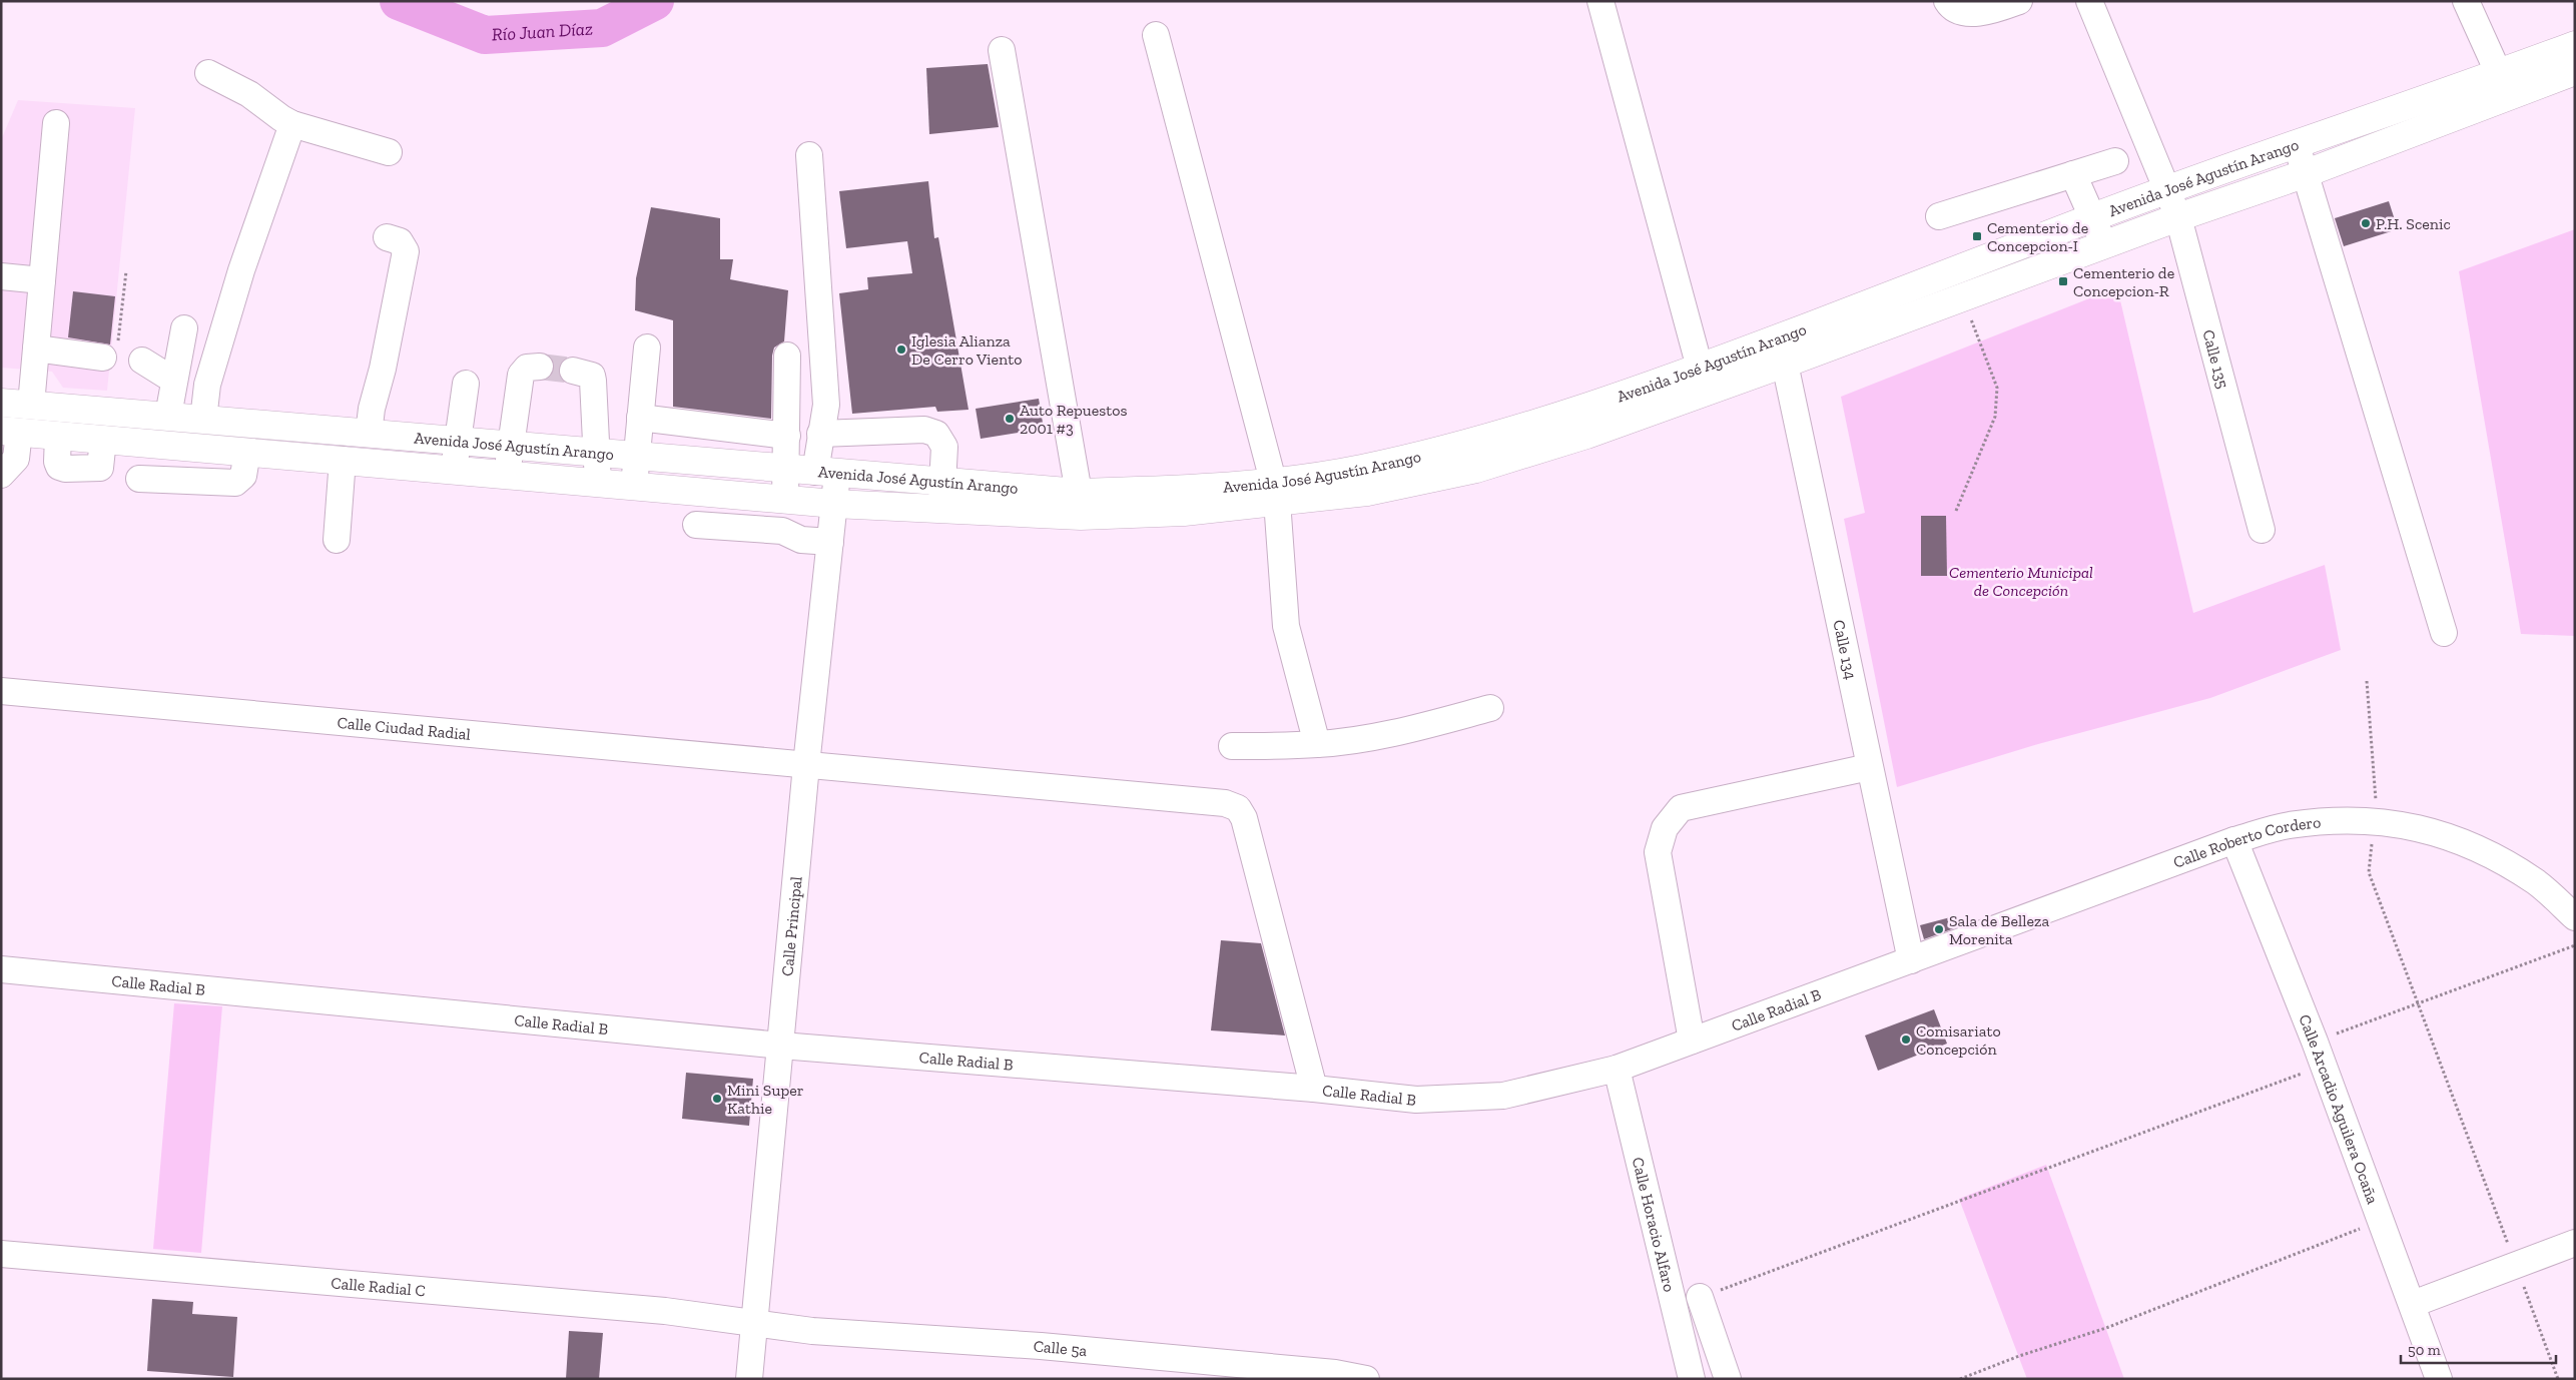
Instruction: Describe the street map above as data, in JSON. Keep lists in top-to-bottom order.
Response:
{
  "streets": {
    "main road": ["Avenida José Agustín Arango"],
    "street": [
      "Calle 135",
      "Calle 134",
      "Calle Ciudad Radial",
      "Calle Roberto Cordero",
      "Calle Principal",
      "Calle Radial B",
      "Calle Arcadio Aguilera Ocaña",
      "Calle Horacio Alfaro",
      "Calle Radial C",
      "Calle 5a"
    ]
  },
  "crossings": [
    ["Avenida José Agustín Arango", "Calle 135"],
    ["Avenida José Agustín Arango", "Calle 134"],
    ["Avenida José Agustín Arango", "Calle Principal"],
    ["Calle 134", "Calle Roberto Cordero"],
    ["Calle 134", "Calle Radial B"],
    ["Calle Ciudad Radial", "Calle Principal"],
    ["Calle Ciudad Radial", "Calle Radial B"],
    ["Calle Roberto Cordero", "Calle Radial B"],
    ["Calle Roberto Cordero", "Calle Arcadio Aguilera Ocaña"],
    ["Calle Principal", "Calle Radial B"],
    ["Calle Principal", "Calle Radial C"],
    ["Calle Principal", "Calle 5a"],
    ["Calle Radial B", "Calle Horacio Alfaro"],
    ["Calle Radial C", "Calle 5a"]
  ],
  "water": ["Río Juan Díaz"],
  "parks": ["Cementerio Municipal de Concepción"],
  "places": {
    "other": [
      "P.H. Scenic",
      "Iglesia Alianza De Cerro Viento",
      "Auto Repuestos 2001 #3",
      "Sala de Belleza Morenita",
      "Comisariato Concepción",
      "Mini Super Kathie"
    ],
    "transit": ["Cementerio de Concepcion-I", "Cementerio de Concepcion-R"]
  },
  "scale_bar": "50 m"
}
